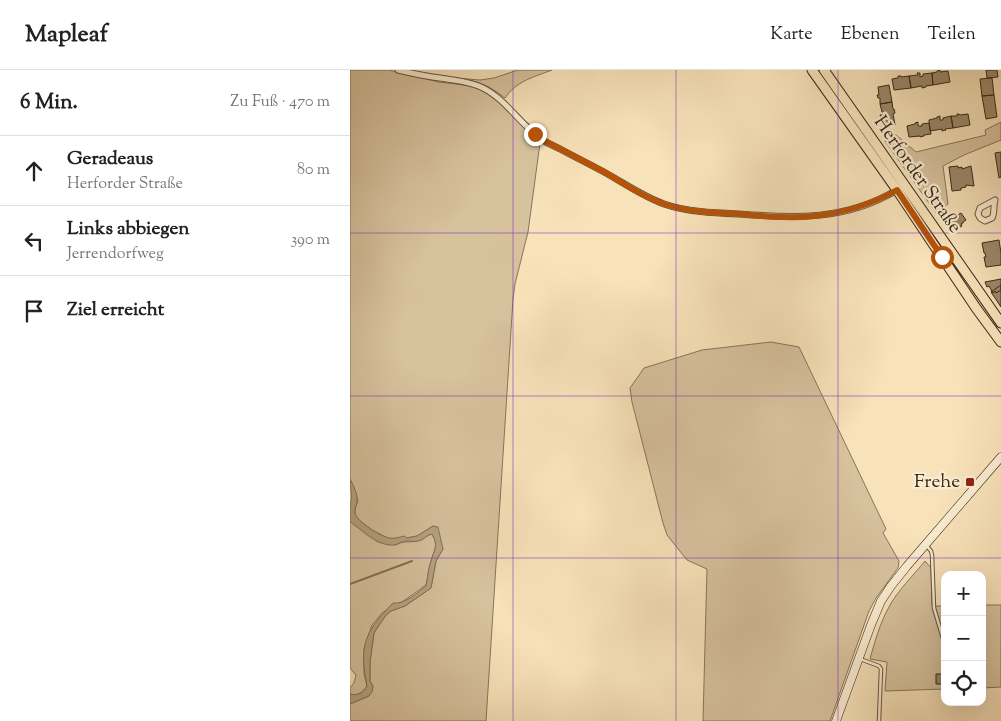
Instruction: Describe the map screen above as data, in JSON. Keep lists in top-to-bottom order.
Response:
{
  "streets": {
    "main road": ["Herforder Straße"]
  },
  "places": {
    "transit": ["Frehe"]
  },
  "page": {
    "header": "Mapleaf",
    "nav": ["Karte", "Ebenen", "Teilen"],
    "heading": ["6 Min.", "Zu Fuß · 470 m"],
    "list": [
      ["Geradeaus", "Herforder Straße", "80 m"],
      ["Links abbiegen", "Jerrendorfweg", "390 m"],
      "Ziel erreicht"
    ],
    "map_buttons": ["+", "−"]
  }
}
